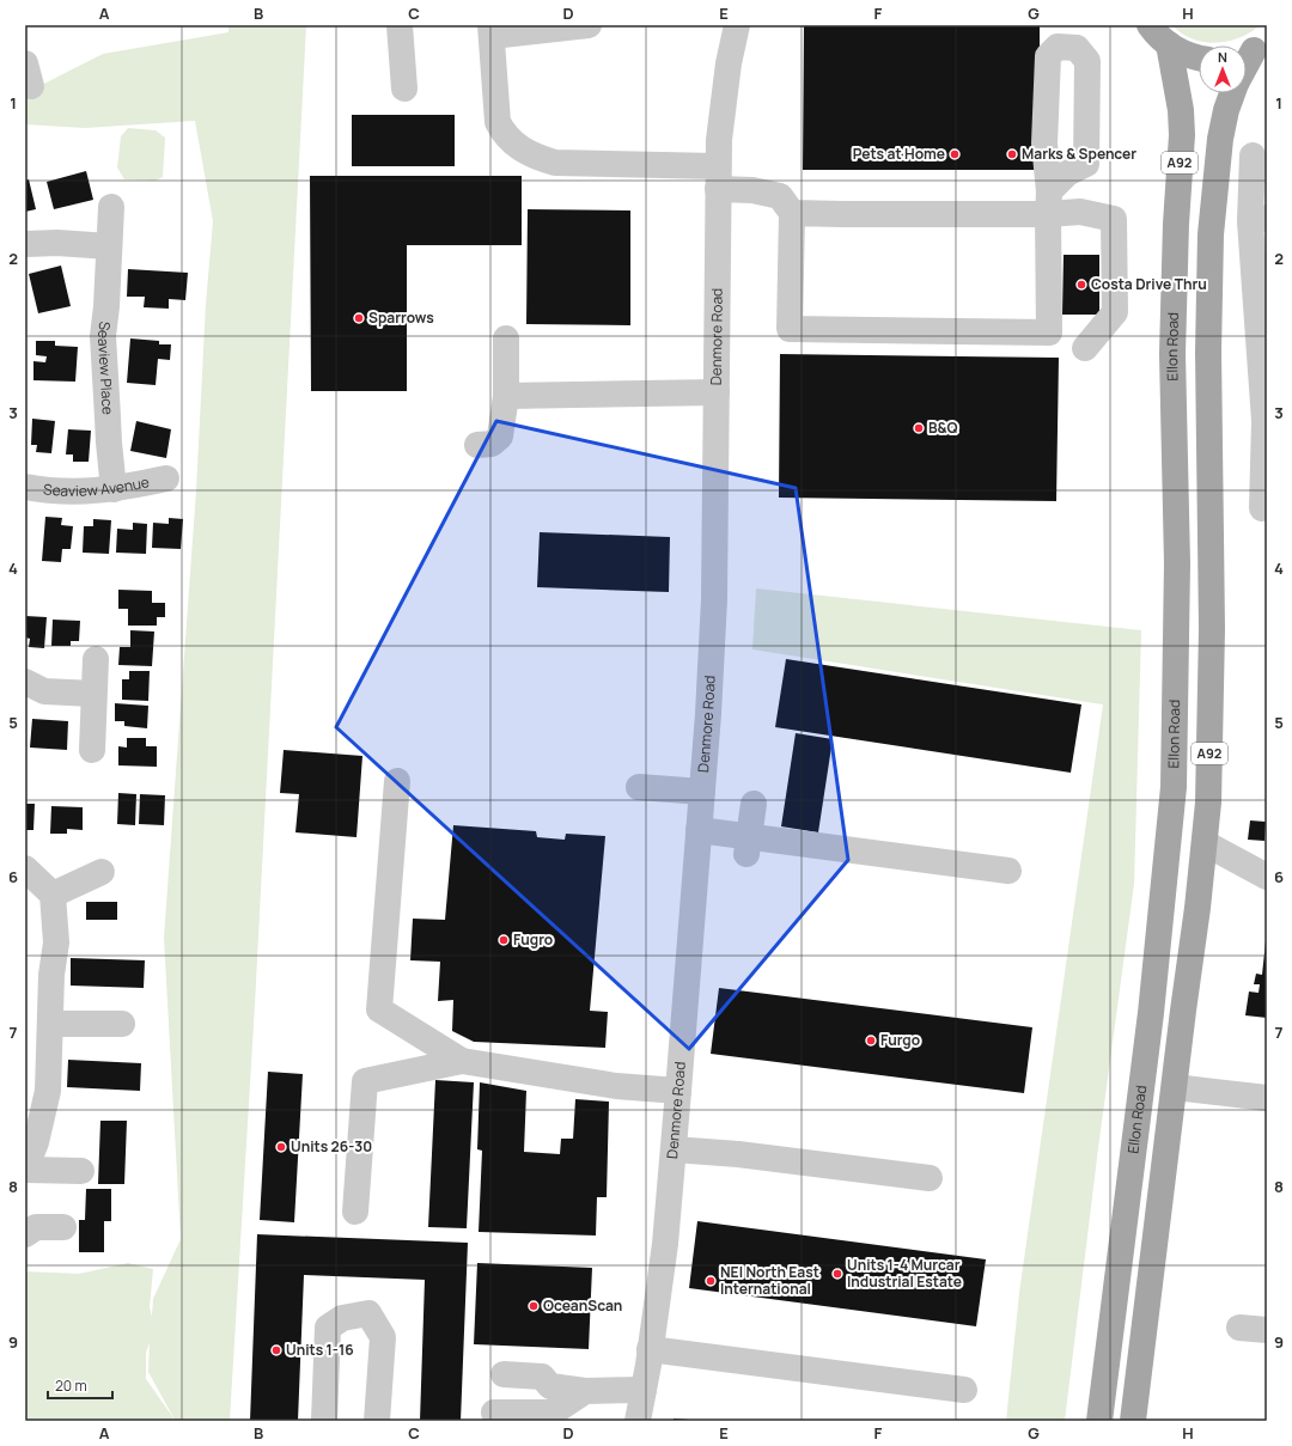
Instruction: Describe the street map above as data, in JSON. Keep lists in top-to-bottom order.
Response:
{
  "streets": {
    "main road": ["A92", "Ellon Road"],
    "street": ["Denmore Road", "Seaview Place", "Seaview Avenue"]
  },
  "crossings": [
    ["Seaview Place", "Seaview Avenue"]
  ],
  "places": [
    "Pets at Home",
    "Marks & Spencer",
    "Costa Drive Thru",
    "Sparrows",
    "B&Q",
    "Fugro",
    "Furgo",
    "Units 26-30",
    "Units 1-4 Murcar Industrial Estate",
    "NEI North East International",
    "OceanScan",
    "Units 1-16"
  ],
  "scale_bar": "20 m",
  "north": "top",
  "grid": {
    "columns": [
      "A",
      "B",
      "C",
      "D",
      "E",
      "F",
      "G",
      "H"
    ],
    "rows": [
      "1",
      "2",
      "3",
      "4",
      "5",
      "6",
      "7",
      "8",
      "9"
    ]
  }
}
